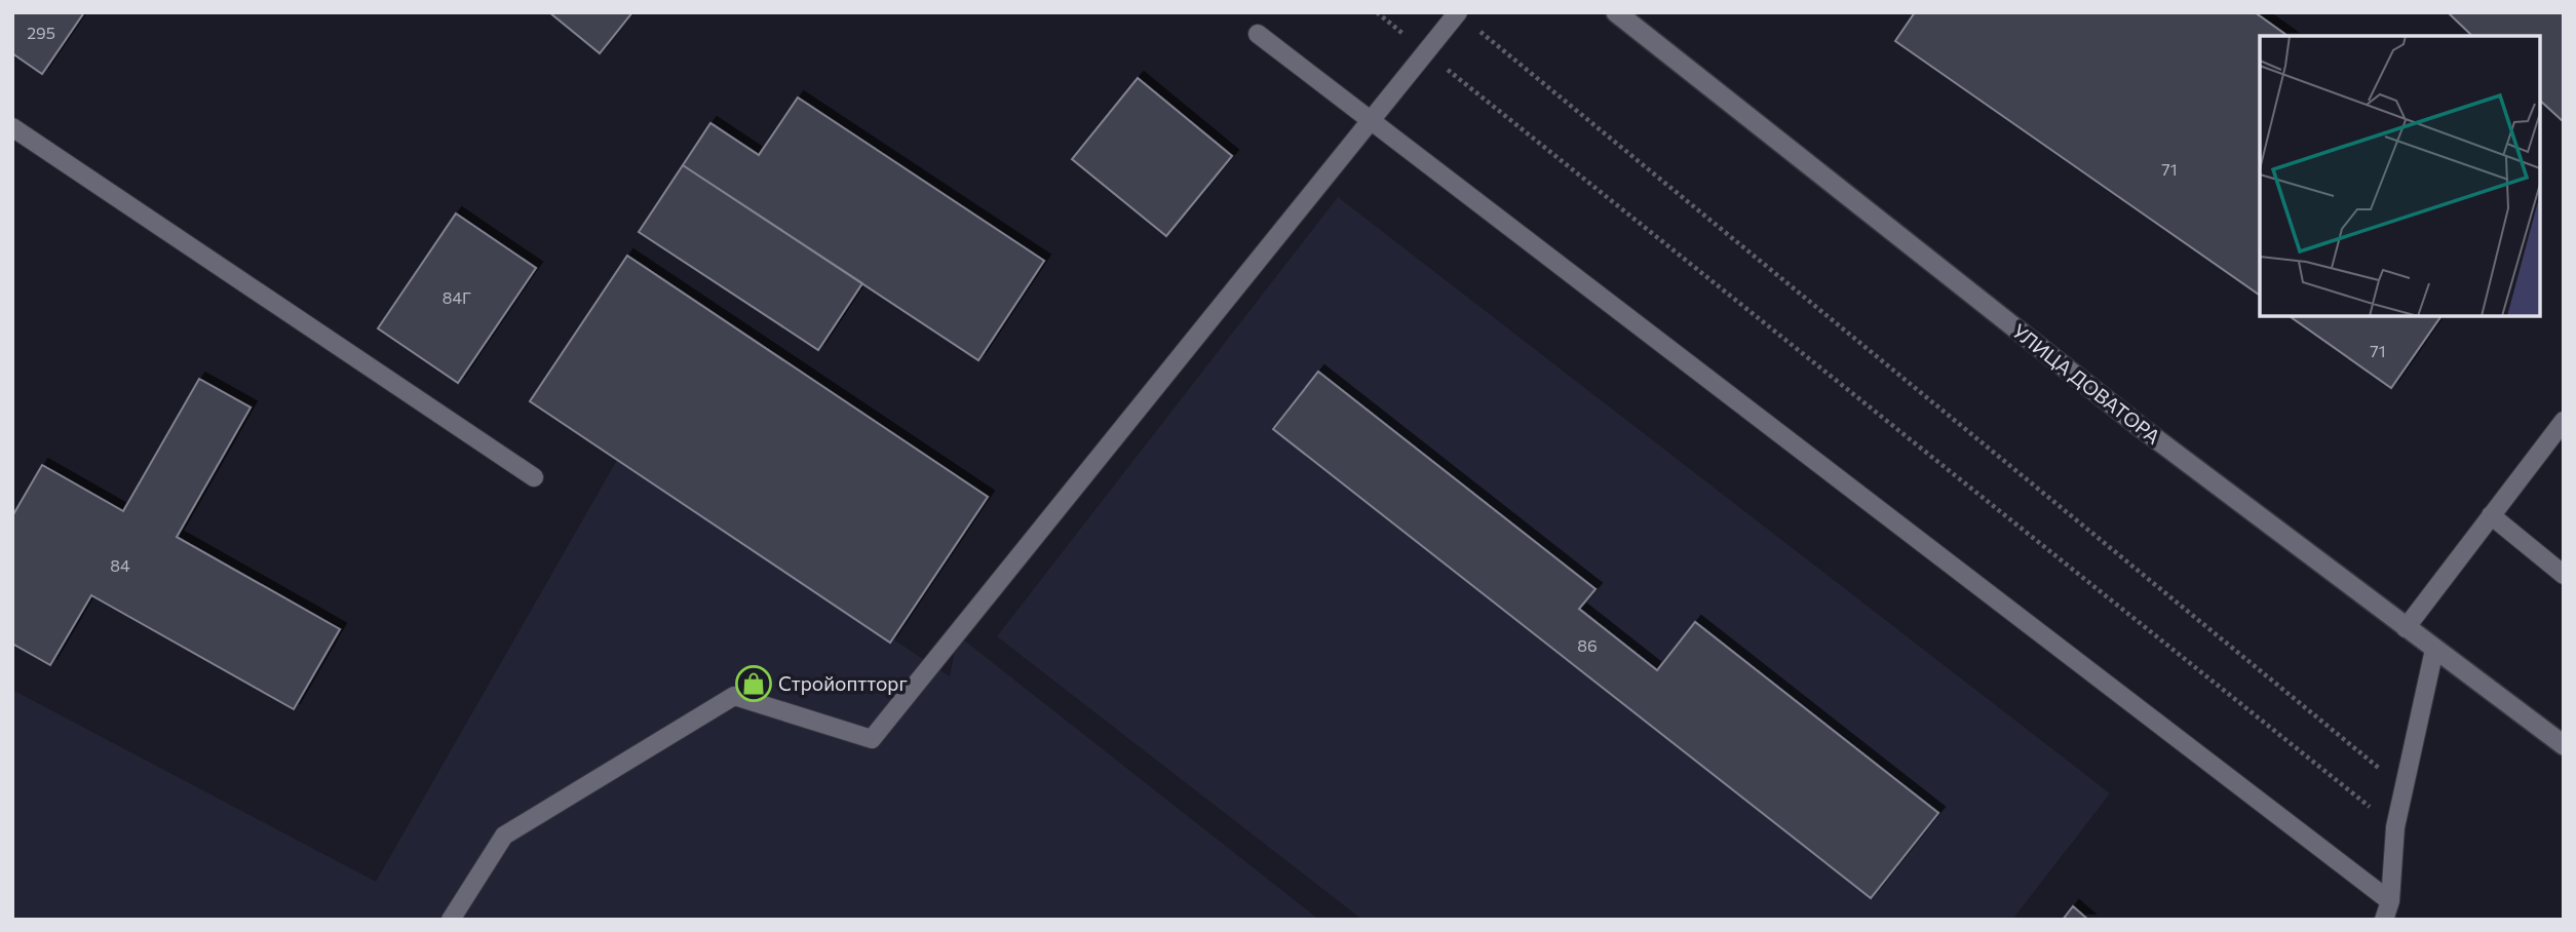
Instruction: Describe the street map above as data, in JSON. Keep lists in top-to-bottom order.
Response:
{
  "streets": {
    "main road": ["УЛИЦА ДОВАТОРА"]
  },
  "places": {
    "shop": ["Стройоптторг"]
  },
  "house_numbers": [
    "295",
    "71",
    "84Г",
    "71",
    "84",
    "86"
  ]
}
